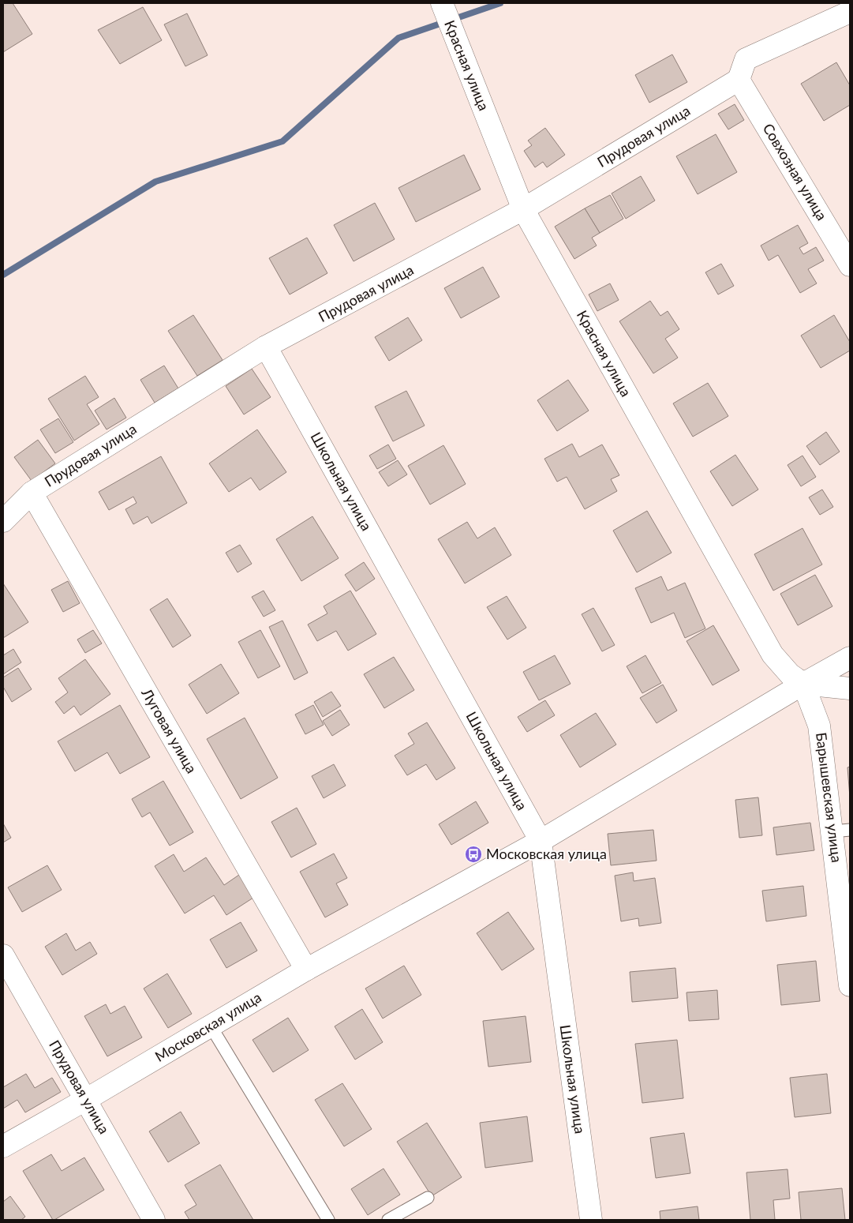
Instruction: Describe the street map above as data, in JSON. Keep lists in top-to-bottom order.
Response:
{
  "streets": {
    "street": [
      "Красная улица",
      "Прудовая улица",
      "Совхозная улица",
      "Школьная улица",
      "Луговая улица",
      "Барышевская улица",
      "Московская улица"
    ]
  },
  "crossings": [
    ["Красная улица", "Прудовая улица"],
    ["Красная улица", "Барышевская улица"],
    ["Красная улица", "Московская улица"],
    ["Прудовая улица", "Совхозная улица"],
    ["Прудовая улица", "Школьная улица"],
    ["Прудовая улица", "Луговая улица"],
    ["Прудовая улица", "Московская улица"],
    ["Школьная улица", "Московская улица"],
    ["Луговая улица", "Московская улица"],
    ["Барышевская улица", "Московская улица"]
  ],
  "places": {
    "bus stop": ["Московская улица"]
  }
}
